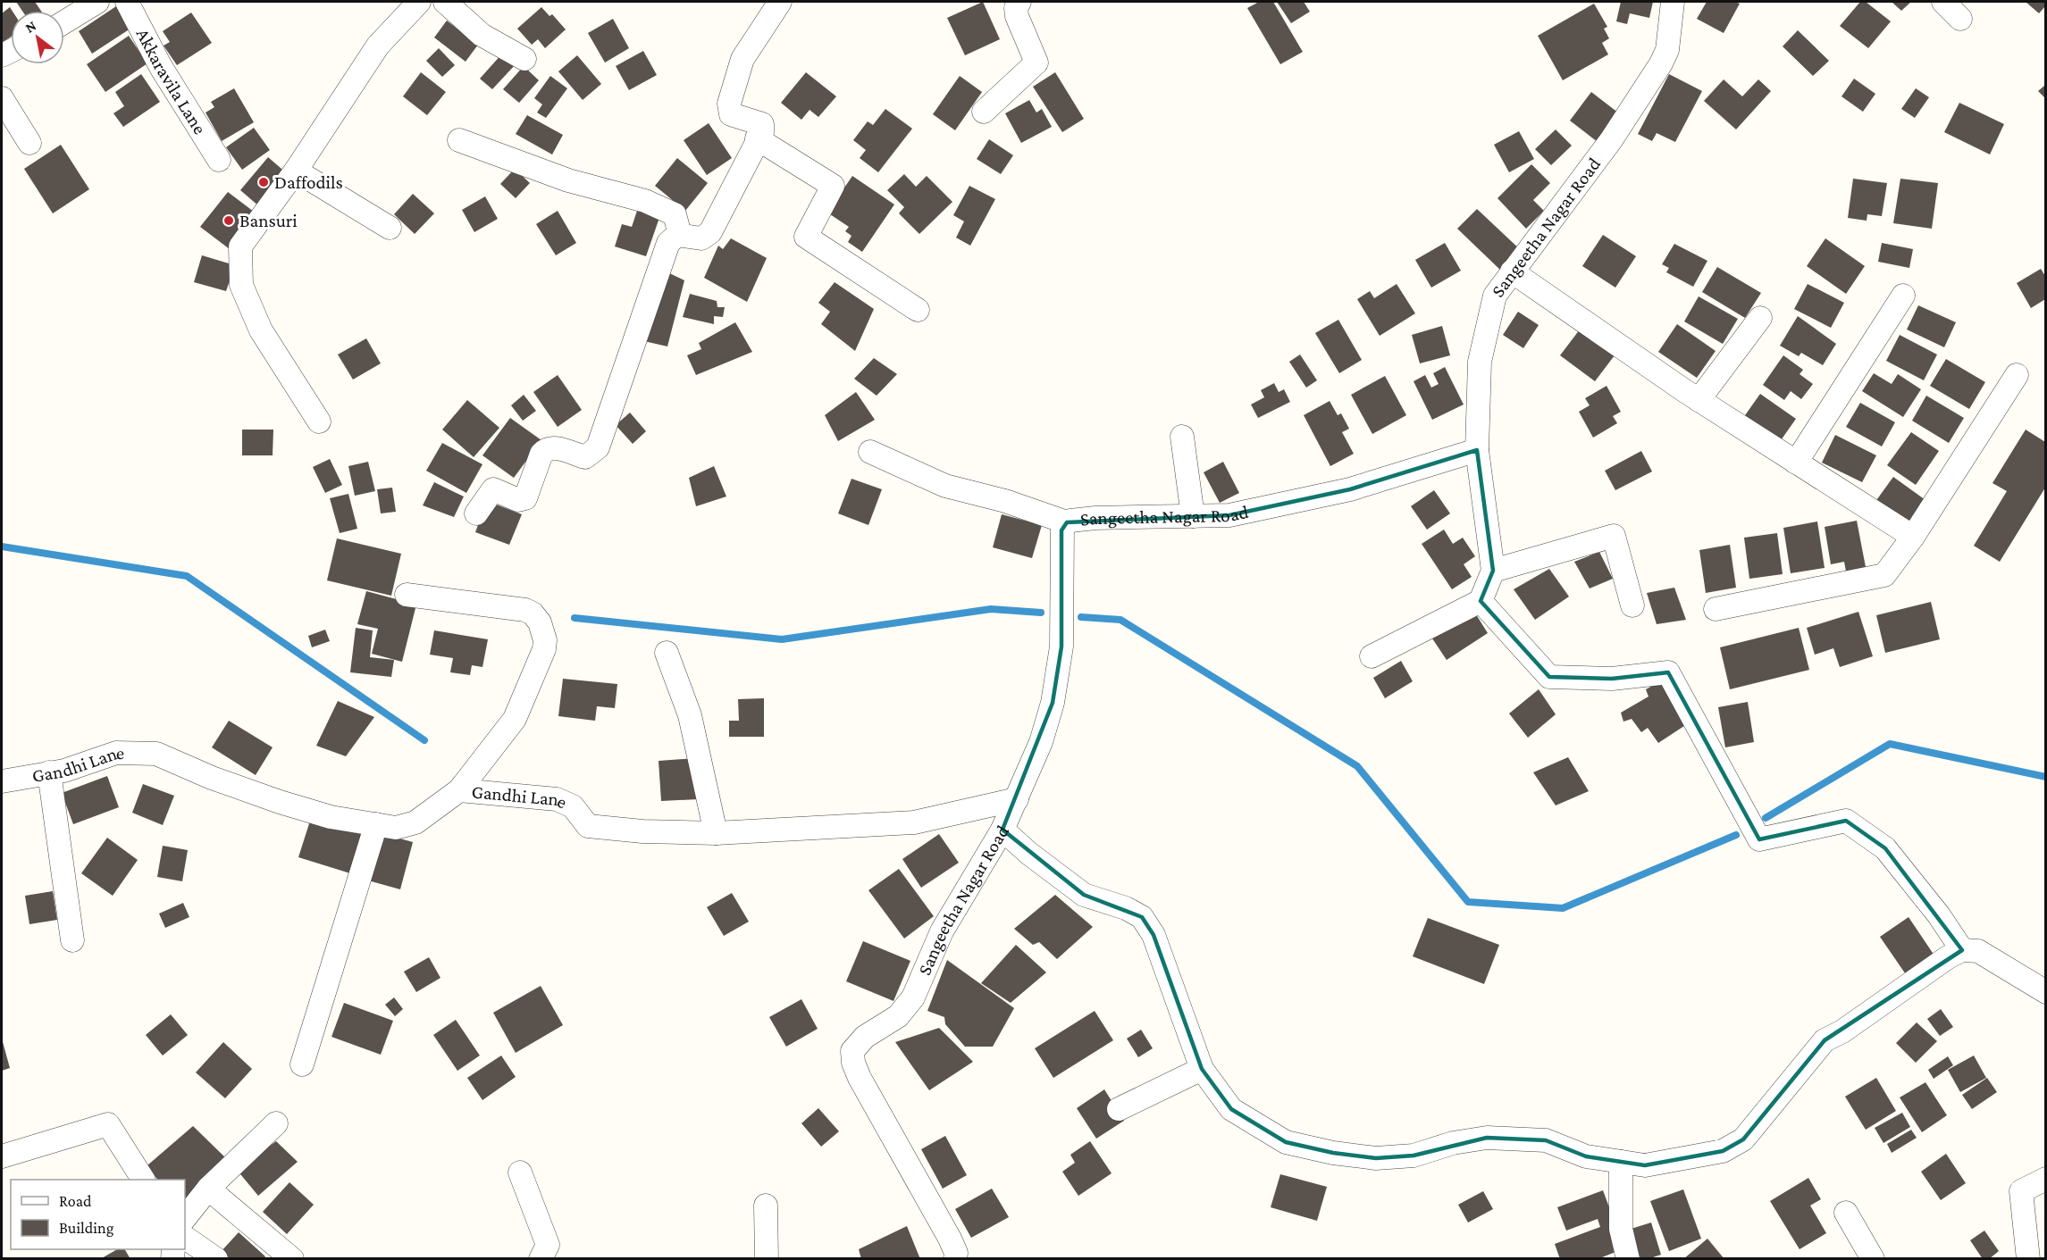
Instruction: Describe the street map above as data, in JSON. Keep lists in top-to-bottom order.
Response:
{
  "streets": {
    "street": ["Akkaravila Lane", "Sangeetha Nagar Road", "Gandhi Lane"]
  },
  "crossings": [
    ["Sangeetha Nagar Road", "Gandhi Lane"]
  ],
  "places": ["Daffodils", "Bansuri"],
  "legend": ["Road", "Building"],
  "north": "top left"
}
